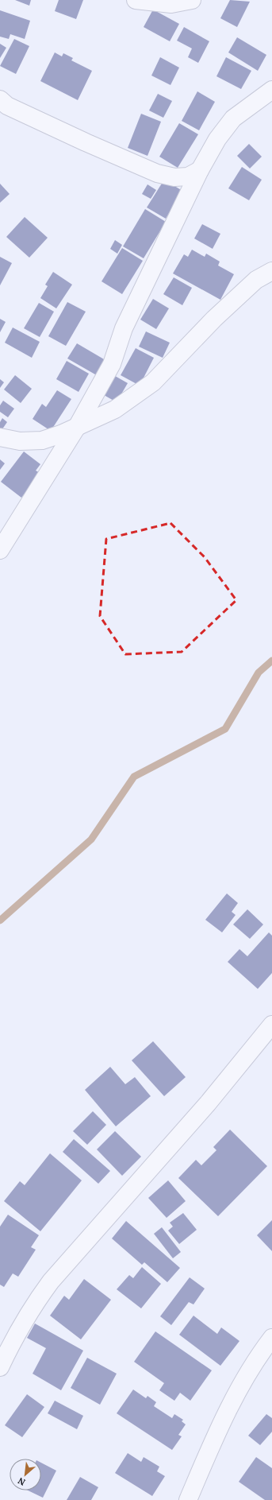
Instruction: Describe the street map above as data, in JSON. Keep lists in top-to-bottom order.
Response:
{
  "north": "bottom left"
}
